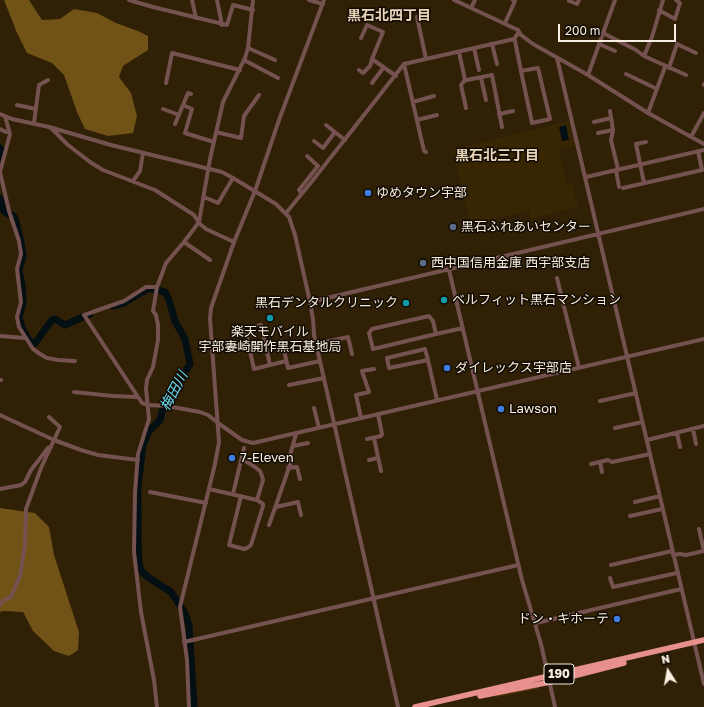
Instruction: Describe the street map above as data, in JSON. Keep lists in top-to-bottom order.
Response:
{
  "streets": {
    "highway": ["190"]
  },
  "districts": ["黒石北四丁目", "黒石北三丁目"],
  "water": ["梅田川"],
  "places": [
    "ゆめタウン宇部",
    "黒石ふれあいセンター",
    "西中国信用金庫 西宇部支店",
    "ベルフィット黒石マンション",
    "黒石デンタルクリニック",
    "楽天モバイル 宇部妻崎開作黒石基地局",
    "ダイレックス宇部店",
    "Lawson",
    "7-Eleven",
    "ドン・キホーテ"
  ],
  "scale_bar": "200 m",
  "north": "top"
}
